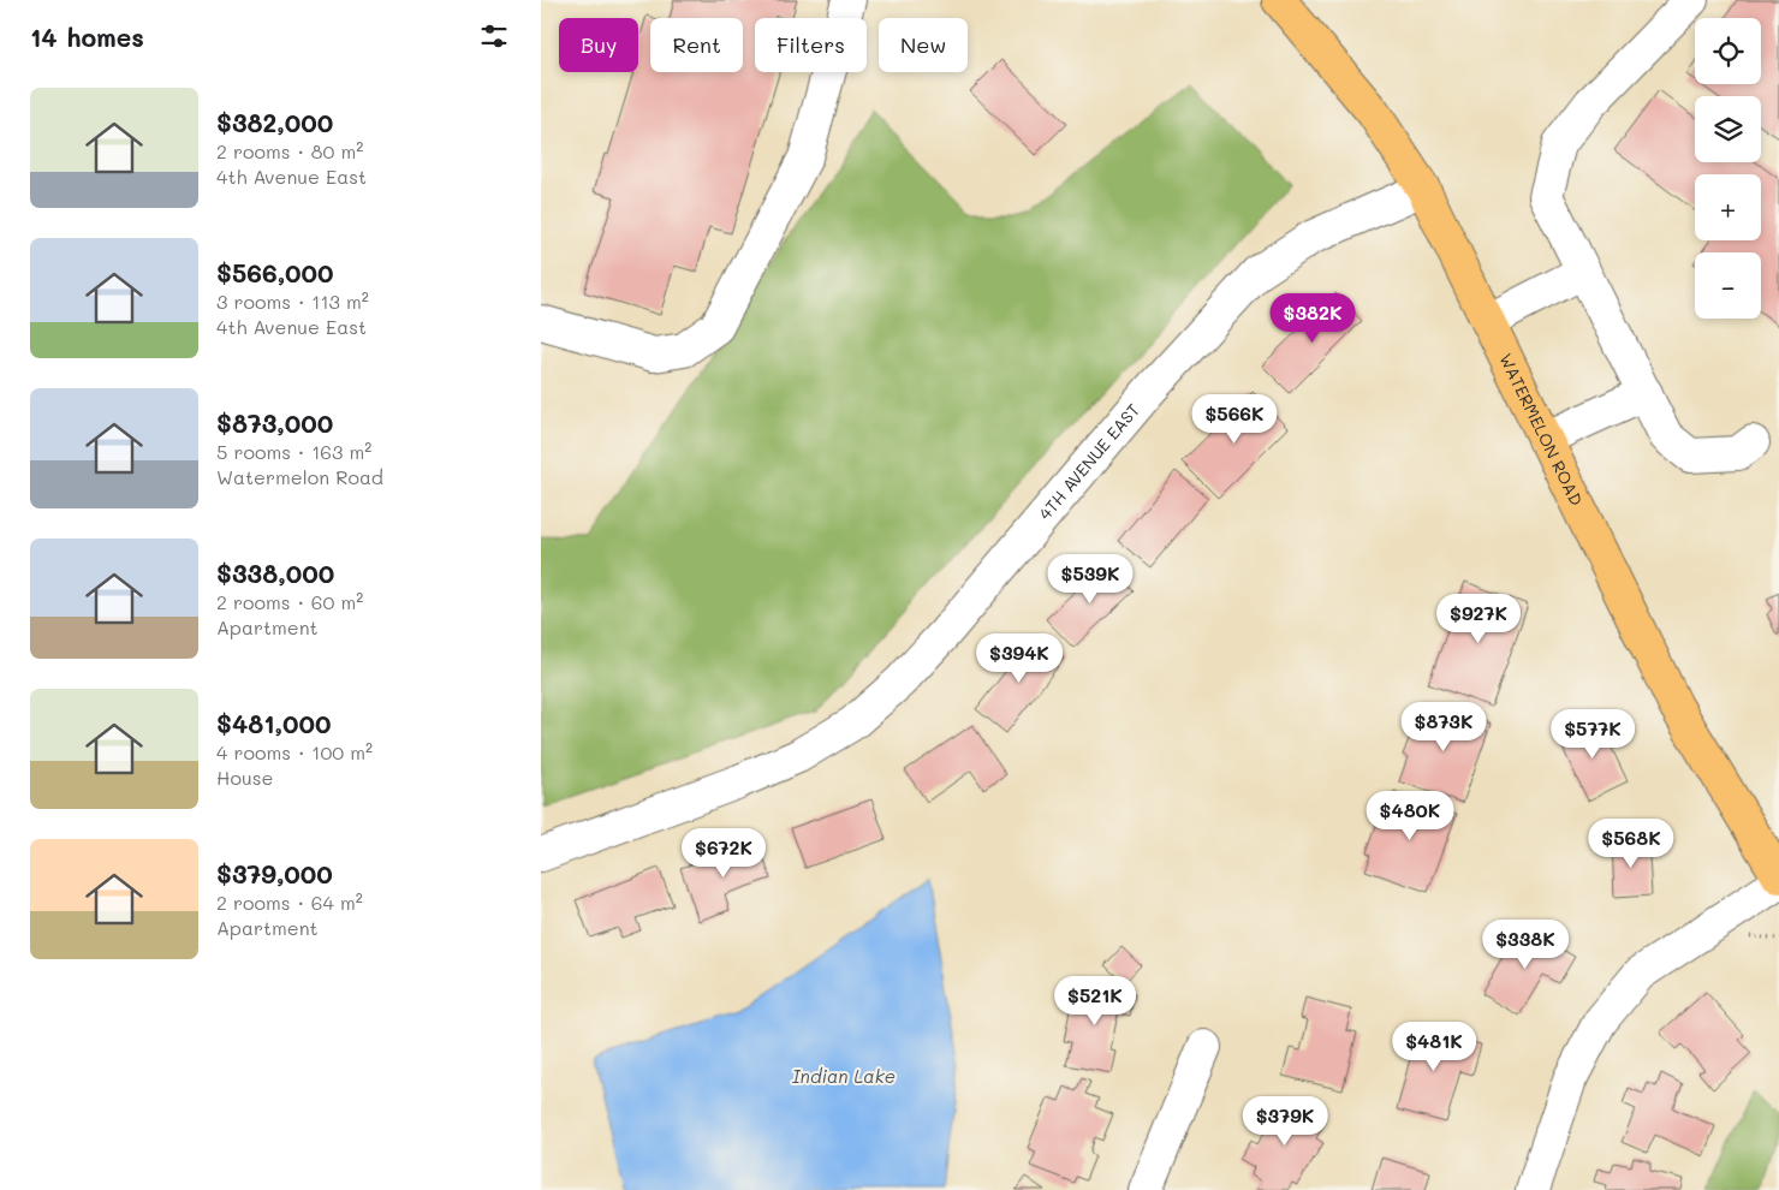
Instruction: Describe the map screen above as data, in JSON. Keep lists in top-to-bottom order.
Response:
{
  "streets": {
    "main road": ["WATERMELON ROAD"],
    "street": ["4TH AVENUE EAST"]
  },
  "crossings": [
    ["WATERMELON ROAD", "4TH AVENUE EAST"]
  ],
  "water": ["Indian Lake"],
  "page": {
    "heading": "14 homes",
    "map_buttons": ["+", "−"],
    "chip": [
      "Buy",
      "Rent",
      "Filters",
      "New"
    ],
    "list": [
      {
        "name": "$382,000",
        "note": "2 rooms · 80 m² · 4th Avenue East"
      },
      {
        "name": "$566,000",
        "note": "3 rooms · 113 m² · 4th Avenue East"
      },
      {
        "name": "$873,000",
        "note": "5 rooms · 163 m² · Watermelon Road"
      },
      {
        "name": "$338,000",
        "note": "2 rooms · 60 m² · Apartment"
      },
      {
        "name": "$481,000",
        "note": "4 rooms · 100 m² · House"
      },
      {
        "name": "$379,000",
        "note": "2 rooms · 64 m² · Apartment"
      }
    ],
    "price": [
      "$382K",
      "$566K",
      "$539K",
      "$927K",
      "$394K",
      "$873K",
      "$577K",
      "$480K",
      "$568K",
      "$672K",
      "$338K",
      "$521K",
      "$481K",
      "$379K"
    ]
  }
}
